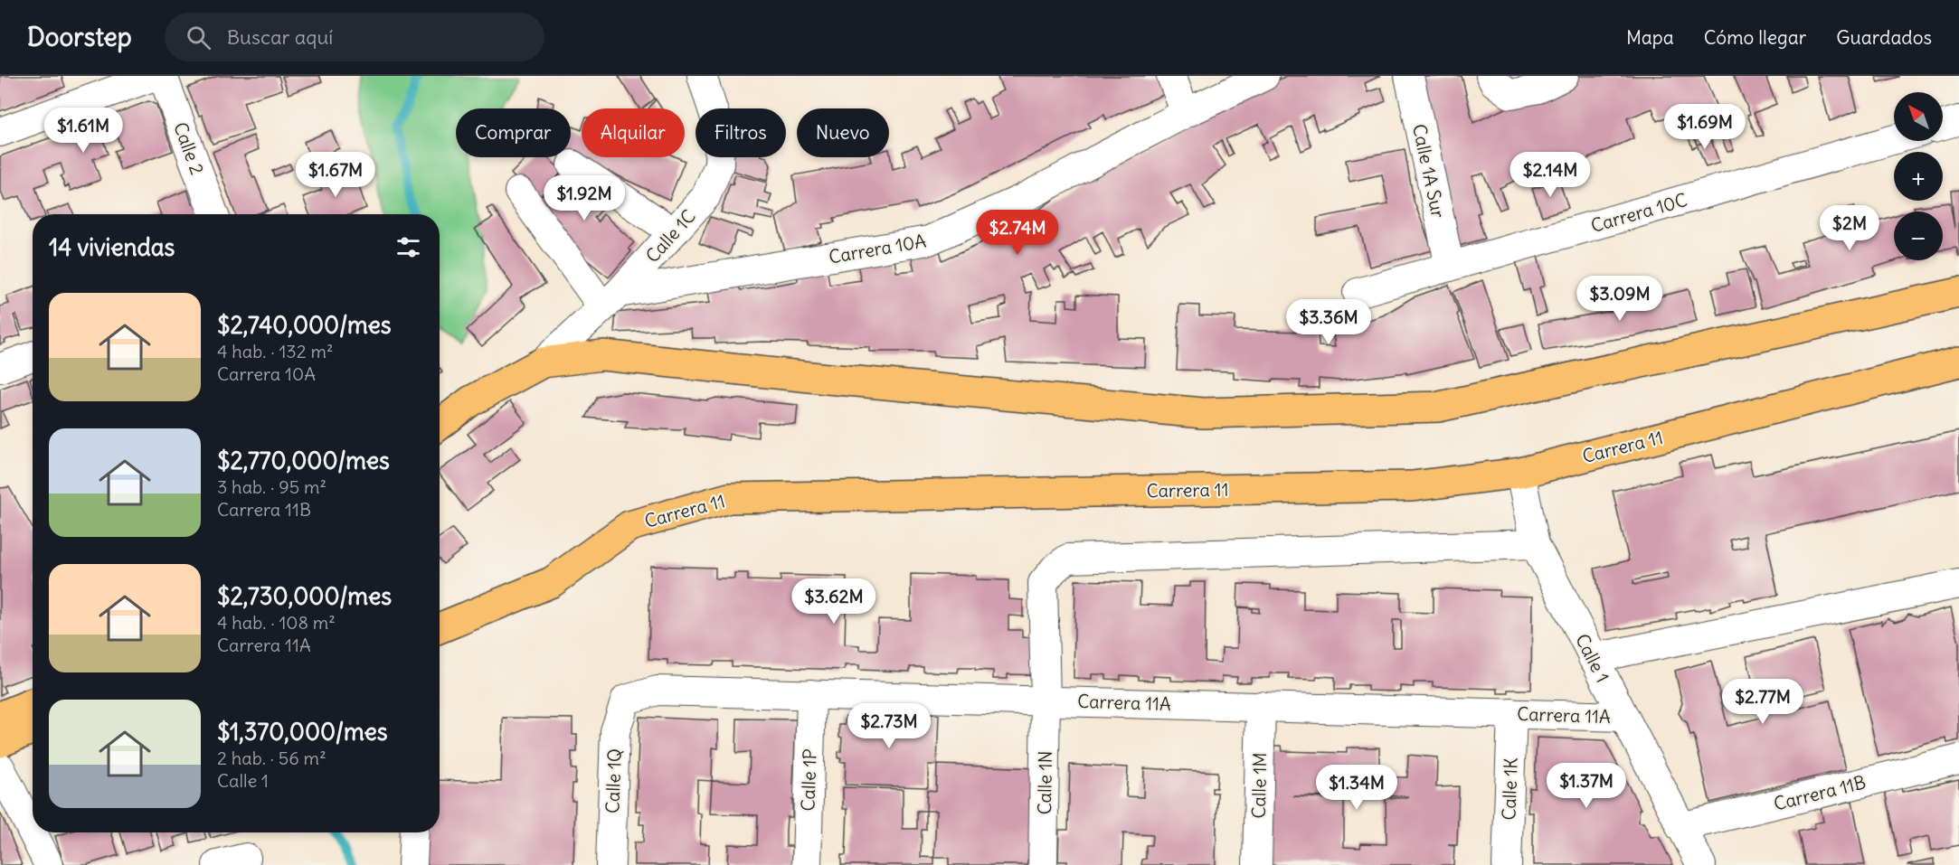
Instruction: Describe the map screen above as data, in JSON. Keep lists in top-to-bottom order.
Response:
{
  "streets": {
    "main road": ["Carrera 11"],
    "street": [
      "Calle 2",
      "Calle 1A Sur",
      "Carrera 10C",
      "Calle 1C",
      "Carrera 10A",
      "Calle 1",
      "Carrera 11A",
      "Calle 1P",
      "Calle 1Q",
      "Calle 1N",
      "Calle 1M",
      "Calle 1K",
      "Carrera 11B"
    ]
  },
  "crossings": [
    ["Calle 1A Sur", "Carrera 10C"],
    ["Calle 1C", "Carrera 10A"],
    ["Carrera 11", "Calle 1"],
    ["Calle 1", "Carrera 11A"],
    ["Calle 1", "Calle 1N"],
    ["Calle 1", "Carrera 11B"],
    ["Carrera 11A", "Calle 1P"],
    ["Carrera 11A", "Calle 1Q"],
    ["Carrera 11A", "Calle 1N"],
    ["Carrera 11A", "Calle 1M"],
    ["Carrera 11A", "Calle 1K"]
  ],
  "north": "top left",
  "page": {
    "header": "Doorstep",
    "search": "Buscar aquí",
    "nav": ["Mapa", "Cómo llegar", "Guardados"],
    "map_buttons": ["+", "−"],
    "price": [
      "$1.69M",
      "$1.61M",
      "$1.67M",
      "$2.14M",
      "$1.92M",
      "$2M",
      "$2.74M",
      "$3.09M",
      "$3.36M",
      "$3.62M",
      "$2.77M",
      "$2.73M",
      "$1.37M",
      "$1.34M"
    ],
    "chip": [
      "Comprar",
      "Alquilar",
      "Filtros",
      "Nuevo"
    ],
    "heading": "14 viviendas",
    "list": [
      {
        "name": "$2,740,000/mes",
        "note": "4 hab. · 132 m² · Carrera 10A"
      },
      {
        "name": "$2,770,000/mes",
        "note": "3 hab. · 95 m² · Carrera 11B"
      },
      {
        "name": "$2,730,000/mes",
        "note": "4 hab. · 108 m² · Carrera 11A"
      },
      {
        "name": "$1,370,000/mes",
        "note": "2 hab. · 56 m² · Calle 1"
      }
    ]
  }
}
